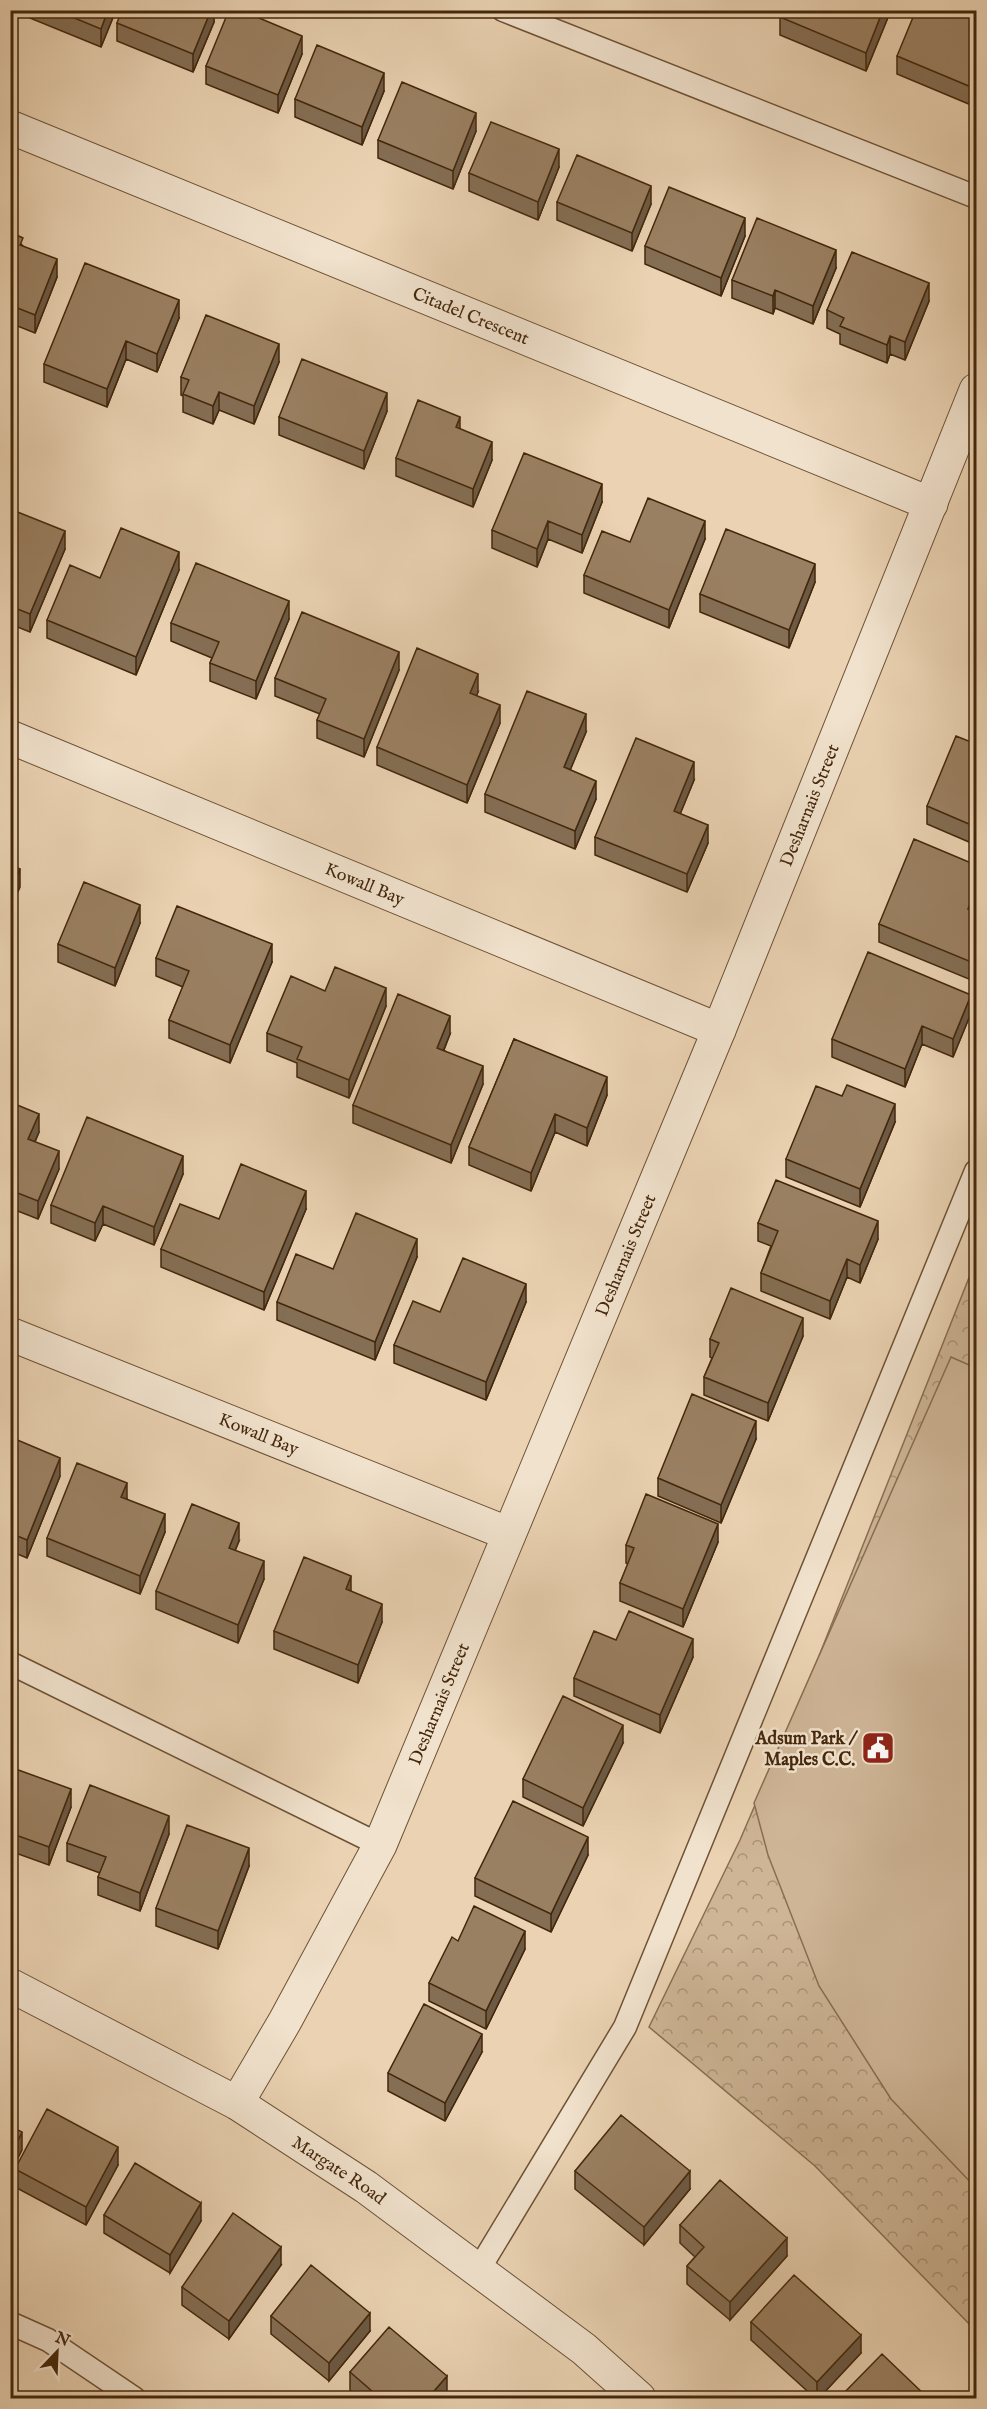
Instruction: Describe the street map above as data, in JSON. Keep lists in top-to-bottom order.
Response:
{
  "streets": {
    "street": [
      "Citadel Crescent",
      "Desharnais Street",
      "Kowall Bay",
      "Margate Road"
    ]
  },
  "crossings": [
    ["Citadel Crescent", "Desharnais Street"],
    ["Desharnais Street", "Kowall Bay"],
    ["Desharnais Street", "Margate Road"]
  ],
  "places": {
    "public building": ["Adsum Park / Maples C.C."]
  },
  "north": "top right"
}
